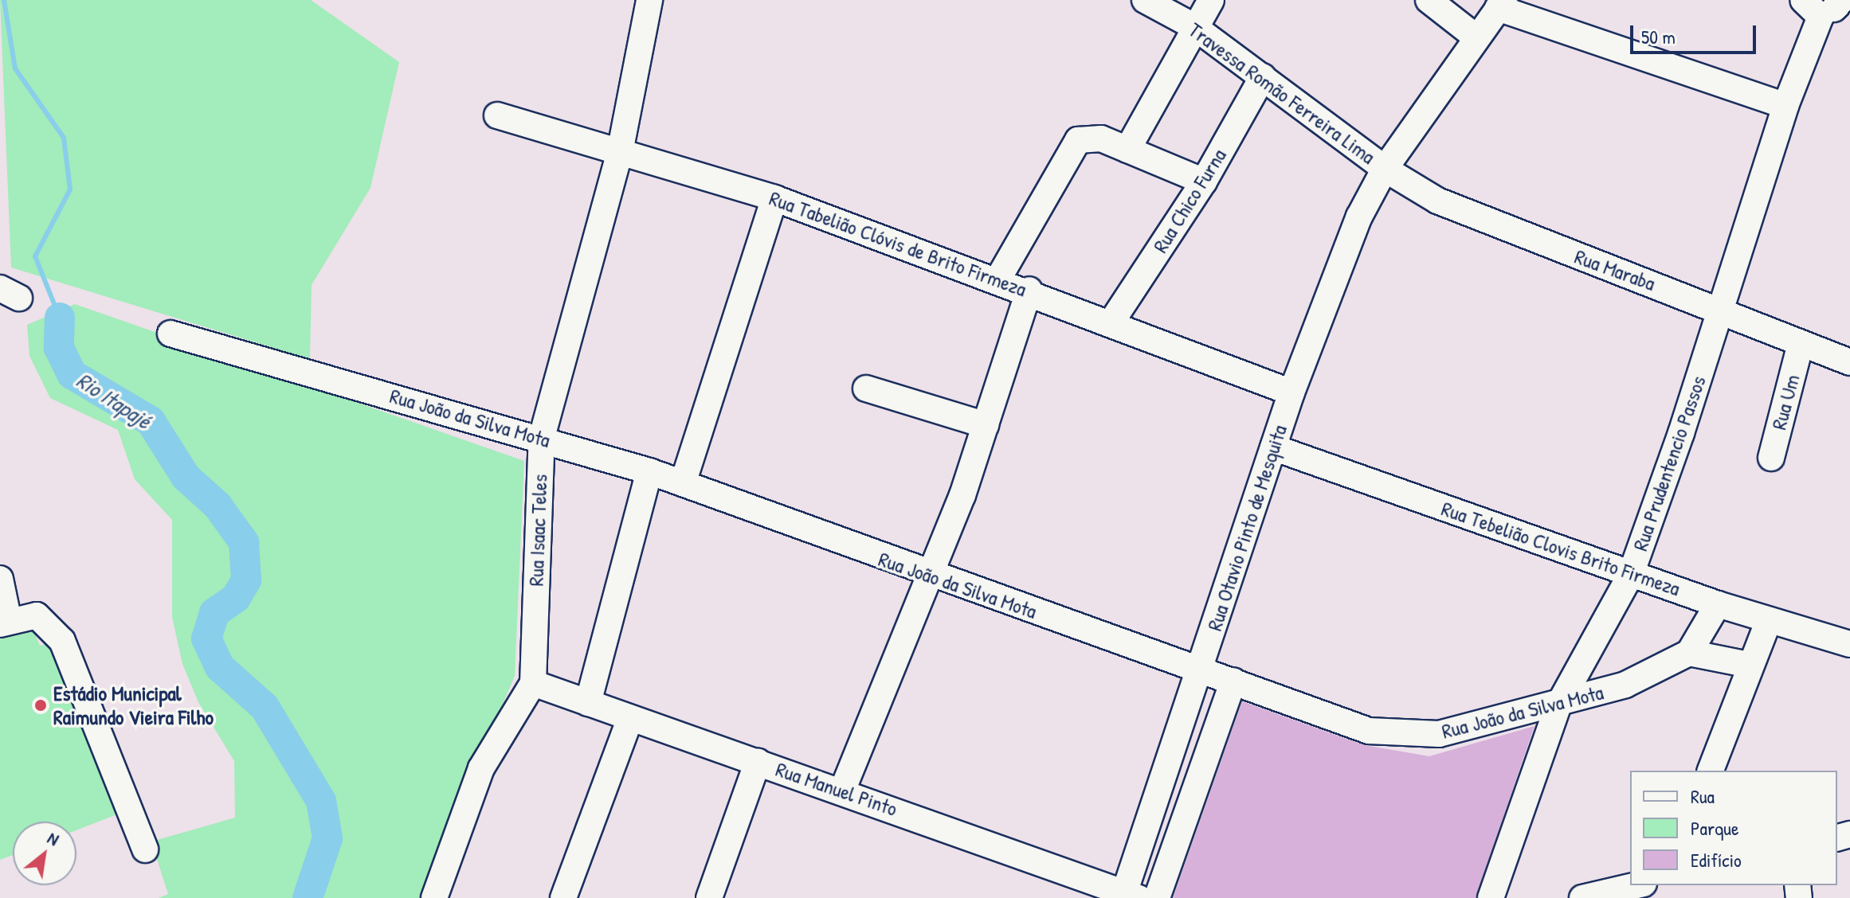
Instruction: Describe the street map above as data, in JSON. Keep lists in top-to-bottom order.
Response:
{
  "streets": {
    "street": [
      "Travessa Romão Ferreira Lima",
      "Rua Chico Furna",
      "Rua Tabelião Clóvis de Brito Firmeza",
      "Rua Maraba",
      "Rua Um",
      "Rua João da Silva Mota",
      "Rua Prudentencio Passos",
      "Rua Otavio Pinto de Mesquita",
      "Rua Isaac Teles",
      "Rua Tebelião Clovis Brito Firmeza",
      "Rua Manuel Pinto"
    ]
  },
  "crossings": [
    ["Travessa Romão Ferreira Lima", "Rua Chico Furna"],
    ["Travessa Romão Ferreira Lima", "Rua Maraba"],
    ["Travessa Romão Ferreira Lima", "Rua Otavio Pinto de Mesquita"],
    ["Rua Chico Furna", "Rua Tabelião Clóvis de Brito Firmeza"],
    ["Rua Tabelião Clóvis de Brito Firmeza", "Rua Otavio Pinto de Mesquita"],
    ["Rua Tabelião Clóvis de Brito Firmeza", "Rua Isaac Teles"],
    ["Rua Maraba", "Rua Um"],
    ["Rua Maraba", "Rua Prudentencio Passos"],
    ["Rua Maraba", "Rua Otavio Pinto de Mesquita"],
    ["Rua João da Silva Mota", "Rua Prudentencio Passos"],
    ["Rua João da Silva Mota", "Rua Otavio Pinto de Mesquita"],
    ["Rua João da Silva Mota", "Rua Isaac Teles"],
    ["Rua Prudentencio Passos", "Rua Tebelião Clovis Brito Firmeza"],
    ["Rua Otavio Pinto de Mesquita", "Rua Tebelião Clovis Brito Firmeza"],
    ["Rua Otavio Pinto de Mesquita", "Rua Manuel Pinto"],
    ["Rua Isaac Teles", "Rua Manuel Pinto"]
  ],
  "water": ["Rio Itapajé"],
  "places": ["Estádio Municipal Raimundo Vieira Filho"],
  "legend": ["Rua", "Parque", "Edifício"],
  "scale_bar": "50 m",
  "north": "top right"
}
